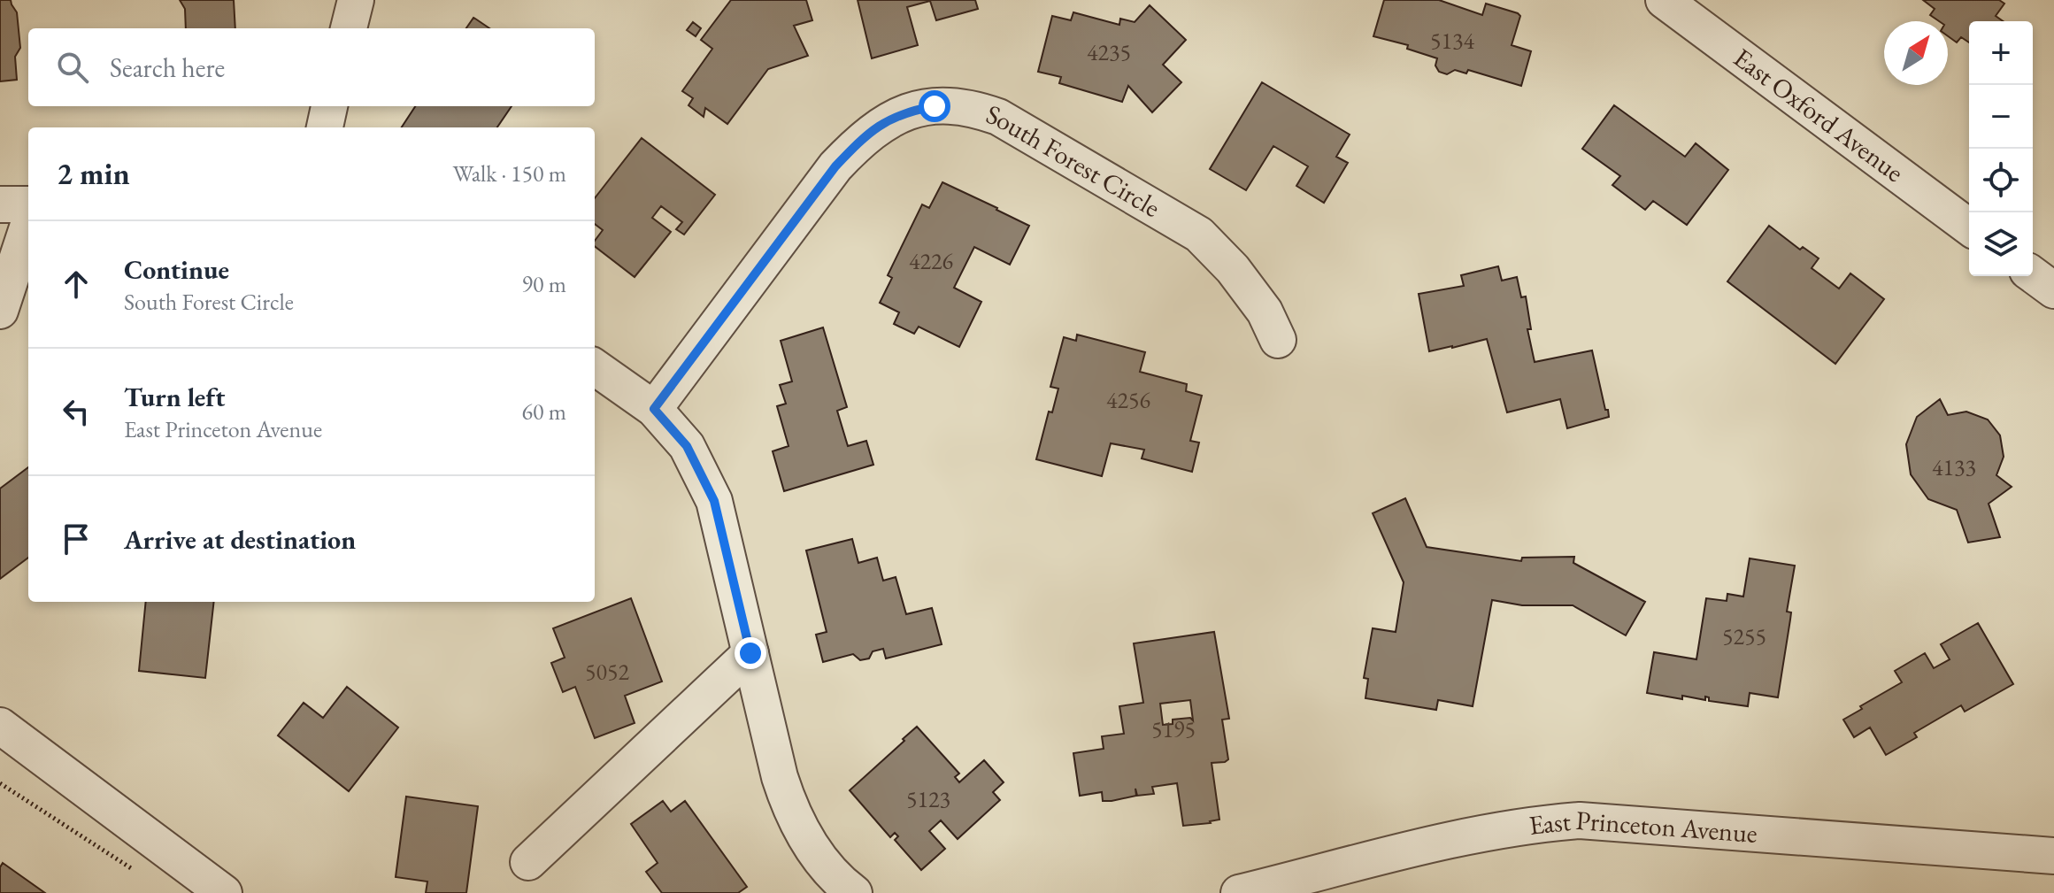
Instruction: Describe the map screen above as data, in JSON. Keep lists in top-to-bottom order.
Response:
{
  "streets": {
    "street": ["East Oxford Avenue", "South Forest Circle", "East Princeton Avenue"]
  },
  "house_numbers": [
    "5134",
    "4235",
    "4226",
    "4256",
    "4133",
    "5255",
    "5052",
    "5195",
    "5123"
  ],
  "north": "top right",
  "page": {
    "map_buttons": ["+", "−"],
    "search": "Search here",
    "heading": ["2 min", "Walk · 150 m"],
    "list": [
      ["Continue", "South Forest Circle", "90 m"],
      ["Turn left", "East Princeton Avenue", "60 m"],
      "Arrive at destination"
    ]
  }
}
